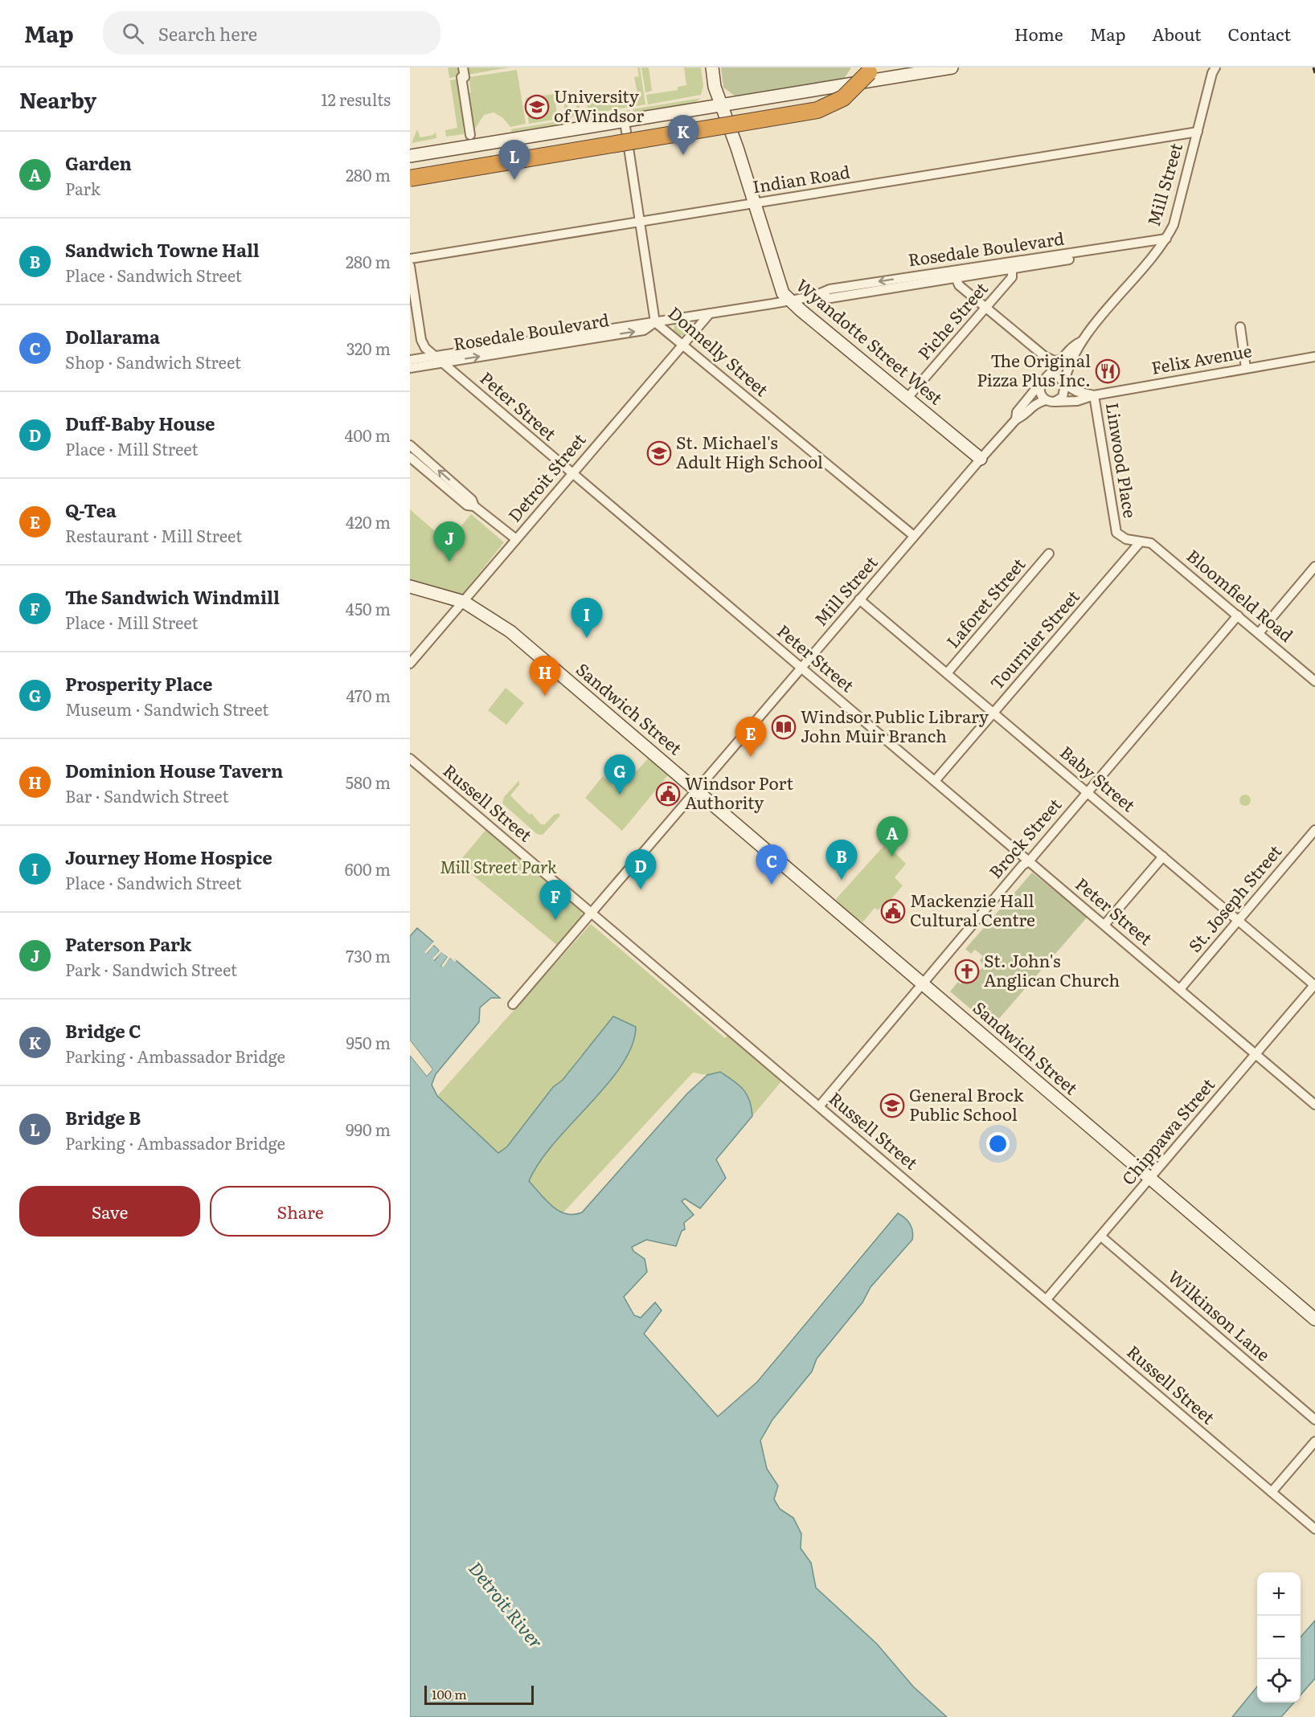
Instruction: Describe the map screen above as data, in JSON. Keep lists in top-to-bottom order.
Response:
{
  "streets": {
    "main road": ["Wyandotte Street West", "Sandwich Street"],
    "street": [
      "Indian Road",
      "Mill Street",
      "Rosedale Boulevard",
      "Piche Street",
      "Donnelly Street",
      "Felix Avenue",
      "Peter Street",
      "Linwood Place",
      "Detroit Street",
      "Bloomfield Road",
      "Laforet Street",
      "Tournier Street",
      "Baby Street",
      "Russell Street",
      "Brock Street",
      "St. Joseph Street",
      "Chippawa Street",
      "Wilkinson Lane"
    ]
  },
  "crossings": [
    ["Indian Road", "Mill Street"],
    ["Indian Road", "Wyandotte Street West"],
    ["Indian Road", "Donnelly Street"],
    ["Mill Street", "Rosedale Boulevard"],
    ["Mill Street", "Wyandotte Street West"],
    ["Mill Street", "Donnelly Street"],
    ["Mill Street", "Felix Avenue"],
    ["Mill Street", "Peter Street"],
    ["Mill Street", "Sandwich Street"],
    ["Mill Street", "Baby Street"],
    ["Mill Street", "Russell Street"],
    ["Rosedale Boulevard", "Piche Street"],
    ["Rosedale Boulevard", "Wyandotte Street West"],
    ["Rosedale Boulevard", "Donnelly Street"],
    ["Rosedale Boulevard", "Peter Street"],
    ["Rosedale Boulevard", "Detroit Street"],
    ["Piche Street", "Wyandotte Street West"],
    ["Donnelly Street", "Detroit Street"],
    ["Felix Avenue", "Linwood Place"],
    ["Peter Street", "Detroit Street"],
    ["Peter Street", "Tournier Street"],
    ["Peter Street", "Brock Street"],
    ["Peter Street", "St. Joseph Street"],
    ["Peter Street", "Chippawa Street"],
    ["Linwood Place", "Bloomfield Road"],
    ["Linwood Place", "Tournier Street"],
    ["Detroit Street", "Sandwich Street"],
    ["Bloomfield Road", "Tournier Street"],
    ["Bloomfield Road", "Brock Street"],
    ["Laforet Street", "Baby Street"],
    ["Tournier Street", "Baby Street"],
    ["Sandwich Street", "Brock Street"],
    ["Sandwich Street", "Chippawa Street"],
    ["Baby Street", "Brock Street"],
    ["Baby Street", "St. Joseph Street"],
    ["Baby Street", "Chippawa Street"],
    ["Russell Street", "Brock Street"],
    ["Russell Street", "Chippawa Street"],
    ["Chippawa Street", "Wilkinson Lane"]
  ],
  "water": ["Detroit River"],
  "parks": ["Mill Street Park"],
  "places": {
    "school or university": ["University of Windsor", "St. Michael's Adult High School", "General Brock Public School"],
    "restaurant": ["The Original Pizza Plus Inc."],
    "library": ["Windsor Public Library John Muir Branch"],
    "public building": ["Windsor Port Authority", "Mackenzie Hall Cultural Centre"],
    "church": ["St. John's Anglican Church"]
  },
  "scale_bar": "100 m",
  "page": {
    "header": "Map",
    "search": "Search here",
    "nav": [
      "Home",
      "Map",
      "About",
      "Contact"
    ],
    "heading": ["Nearby", "12 results"],
    "pins": [
      "K",
      "L",
      "J",
      "I",
      "H",
      "E",
      "G",
      "A",
      "B",
      "C",
      "D",
      "F"
    ],
    "list": [
      {
        "mark": "A",
        "name": "Garden",
        "note": "Park",
        "value": "280 m"
      },
      {
        "mark": "B",
        "name": "Sandwich Towne Hall",
        "note": "Place · Sandwich Street",
        "value": "280 m"
      },
      {
        "mark": "C",
        "name": "Dollarama",
        "note": "Shop · Sandwich Street",
        "value": "320 m"
      },
      {
        "mark": "D",
        "name": "Duff-Baby House",
        "note": "Place · Mill Street",
        "value": "400 m"
      },
      {
        "mark": "E",
        "name": "Q-Tea",
        "note": "Restaurant · Mill Street",
        "value": "420 m"
      },
      {
        "mark": "F",
        "name": "The Sandwich Windmill",
        "note": "Place · Mill Street",
        "value": "450 m"
      },
      {
        "mark": "G",
        "name": "Prosperity Place",
        "note": "Museum · Sandwich Street",
        "value": "470 m"
      },
      {
        "mark": "H",
        "name": "Dominion House Tavern",
        "note": "Bar · Sandwich Street",
        "value": "580 m"
      },
      {
        "mark": "I",
        "name": "Journey Home Hospice",
        "note": "Place · Sandwich Street",
        "value": "600 m"
      },
      {
        "mark": "J",
        "name": "Paterson Park",
        "note": "Park · Sandwich Street",
        "value": "730 m"
      },
      {
        "mark": "K",
        "name": "Bridge C",
        "note": "Parking · Ambassador Bridge",
        "value": "950 m"
      },
      {
        "mark": "L",
        "name": "Bridge B",
        "note": "Parking · Ambassador Bridge",
        "value": "990 m"
      }
    ],
    "buttons": ["Save", "Share"],
    "map_buttons": ["+", "−"],
    "scale": "100 m"
  }
}
